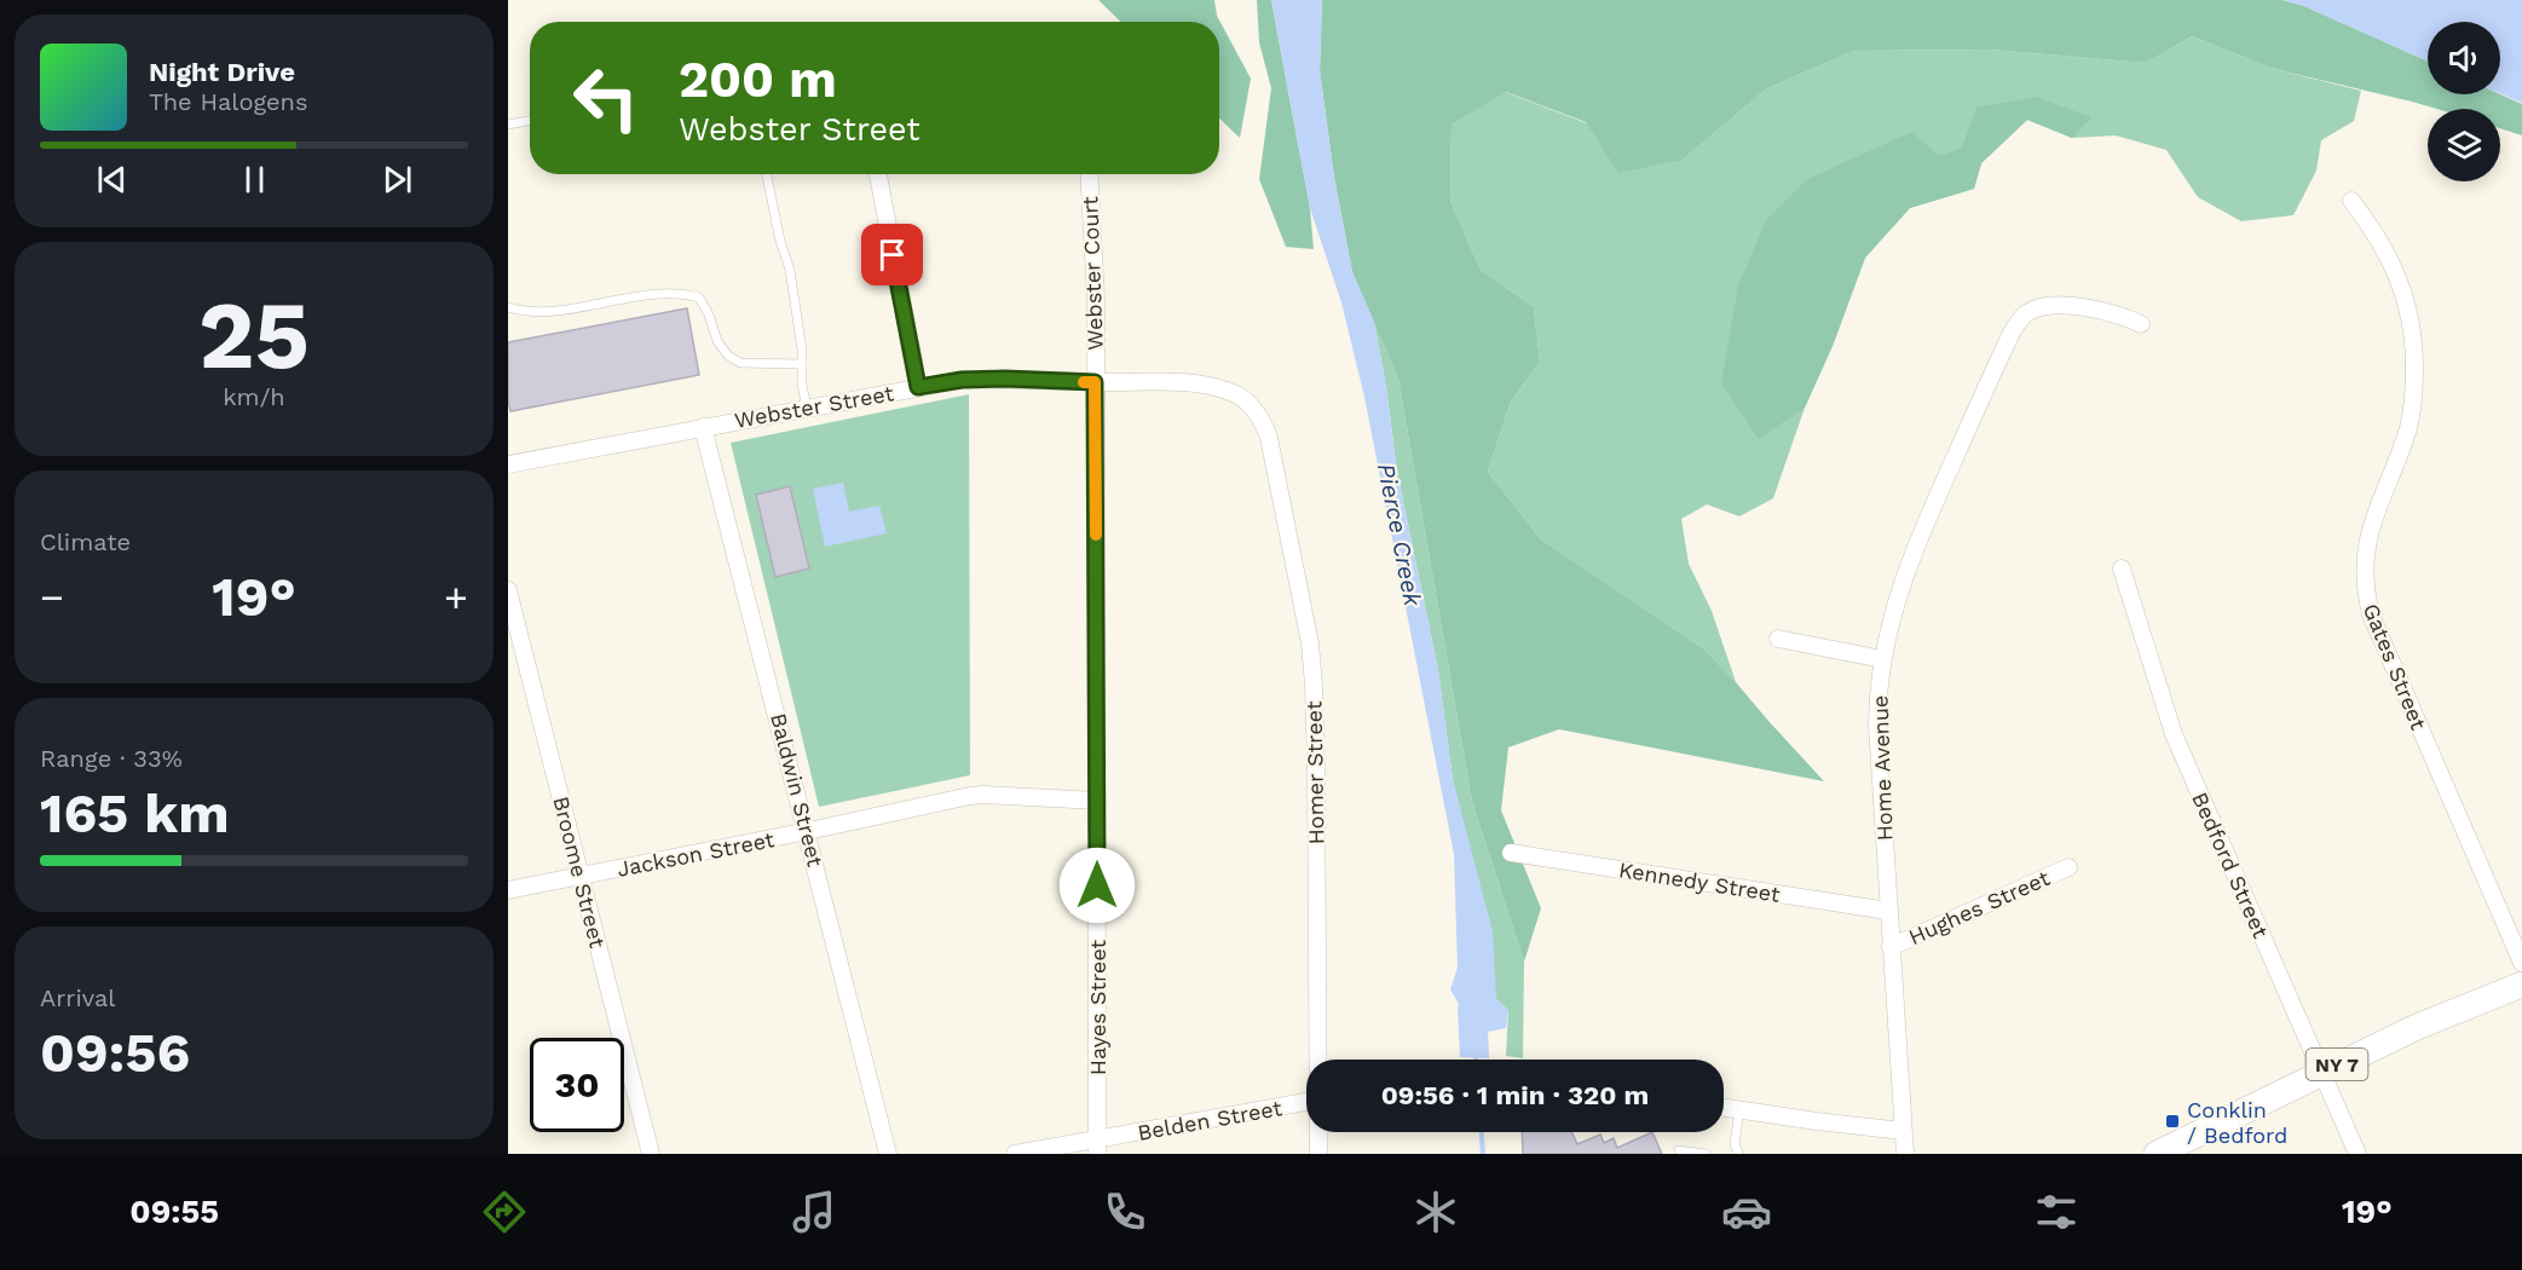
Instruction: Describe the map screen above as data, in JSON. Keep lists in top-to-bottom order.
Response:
{
  "streets": {
    "main road": ["NY 7"],
    "street": [
      "Webster Court",
      "Webster Street",
      "Gates Street",
      "Home Avenue",
      "Homer Street",
      "Baldwin Street",
      "Jackson Street",
      "Bedford Street",
      "Broome Street",
      "Kennedy Street",
      "Hughes Street",
      "Hayes Street",
      "Belden Street"
    ]
  },
  "crossings": [
    ["Webster Court", "Webster Street"],
    ["Webster Court", "Hayes Street"],
    ["Webster Street", "Homer Street"],
    ["Webster Street", "Baldwin Street"],
    ["Webster Street", "Hayes Street"],
    ["Home Avenue", "Kennedy Street"],
    ["Home Avenue", "Hughes Street"],
    ["Baldwin Street", "Jackson Street"],
    ["Jackson Street", "Broome Street"],
    ["Jackson Street", "Hayes Street"],
    ["Bedford Street", "NY 7"],
    ["Hayes Street", "Belden Street"]
  ],
  "water": ["Pierce Creek"],
  "places": {
    "transit": ["Conklin / Bedford"]
  },
  "page": {
    "turn": ["200 m", "Webster Street"],
    "song": ["Night Drive", "The Halogens"],
    "tile": [
      ["25", "km/h"],
      "Climate",
      ["Range · 33%", "165 km"],
      ["Arrival", "09:56"]
    ],
    "heat": ["−", "19°", "+"],
    "limit": "30",
    "trip": "09:56 · 1 min · 320 m",
    "tabs": ["09:55", "19°"]
  }
}
